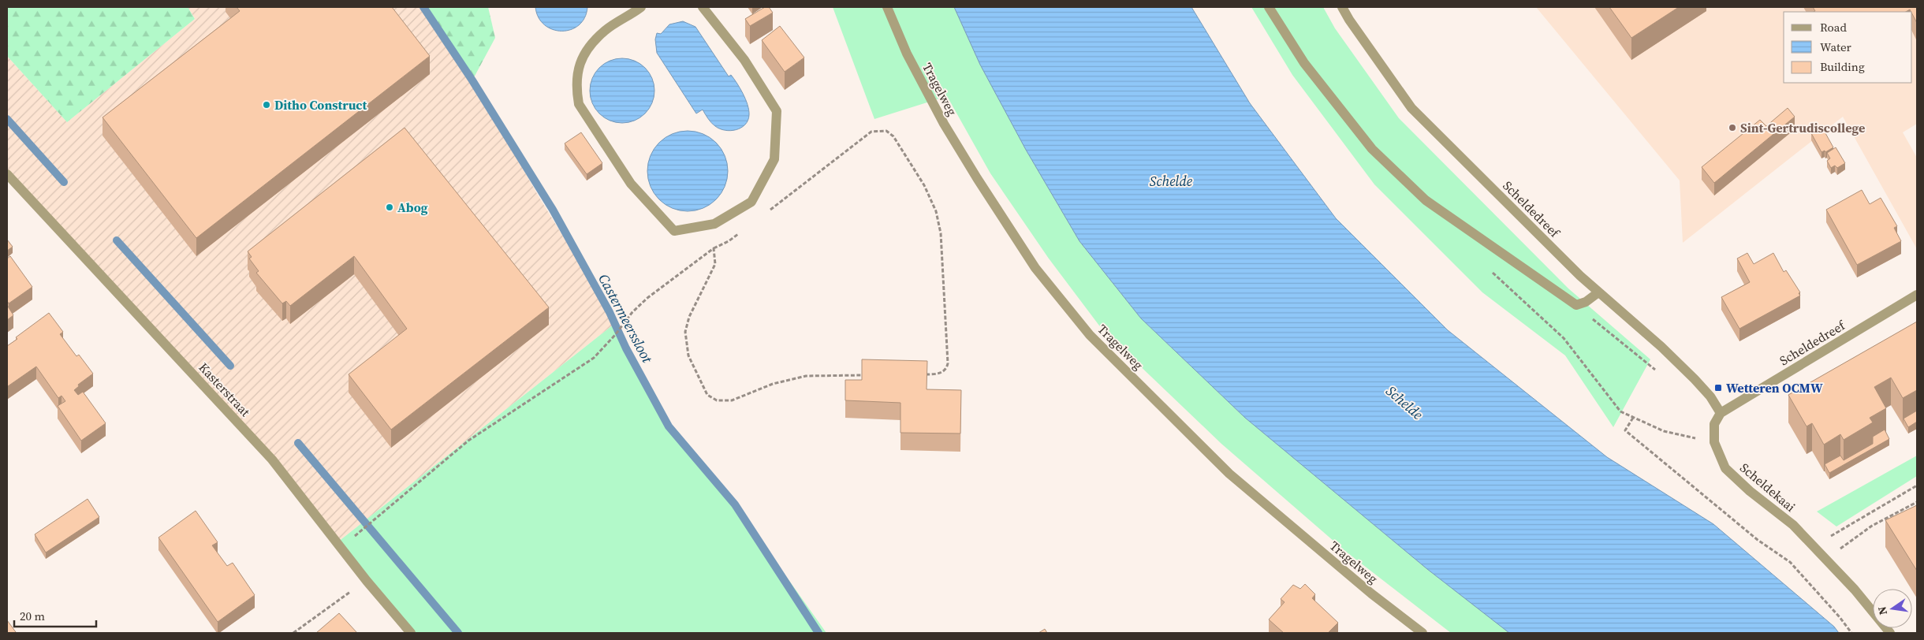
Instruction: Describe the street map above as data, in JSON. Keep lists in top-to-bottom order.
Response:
{
  "streets": {
    "street": [
      "Tragelweg",
      "Scheldedreef",
      "Kasterstraat",
      "Scheldekaai"
    ]
  },
  "water": ["Schelde", "Castermeerssloot"],
  "places": {
    "other": ["Ditho Construct", "Sint-Gertrudiscollege", "Abog"],
    "transit": ["Wetteren OCMW"]
  },
  "legend": ["Road", "Water", "Building"],
  "scale_bar": "20 m",
  "north": "left"
}
